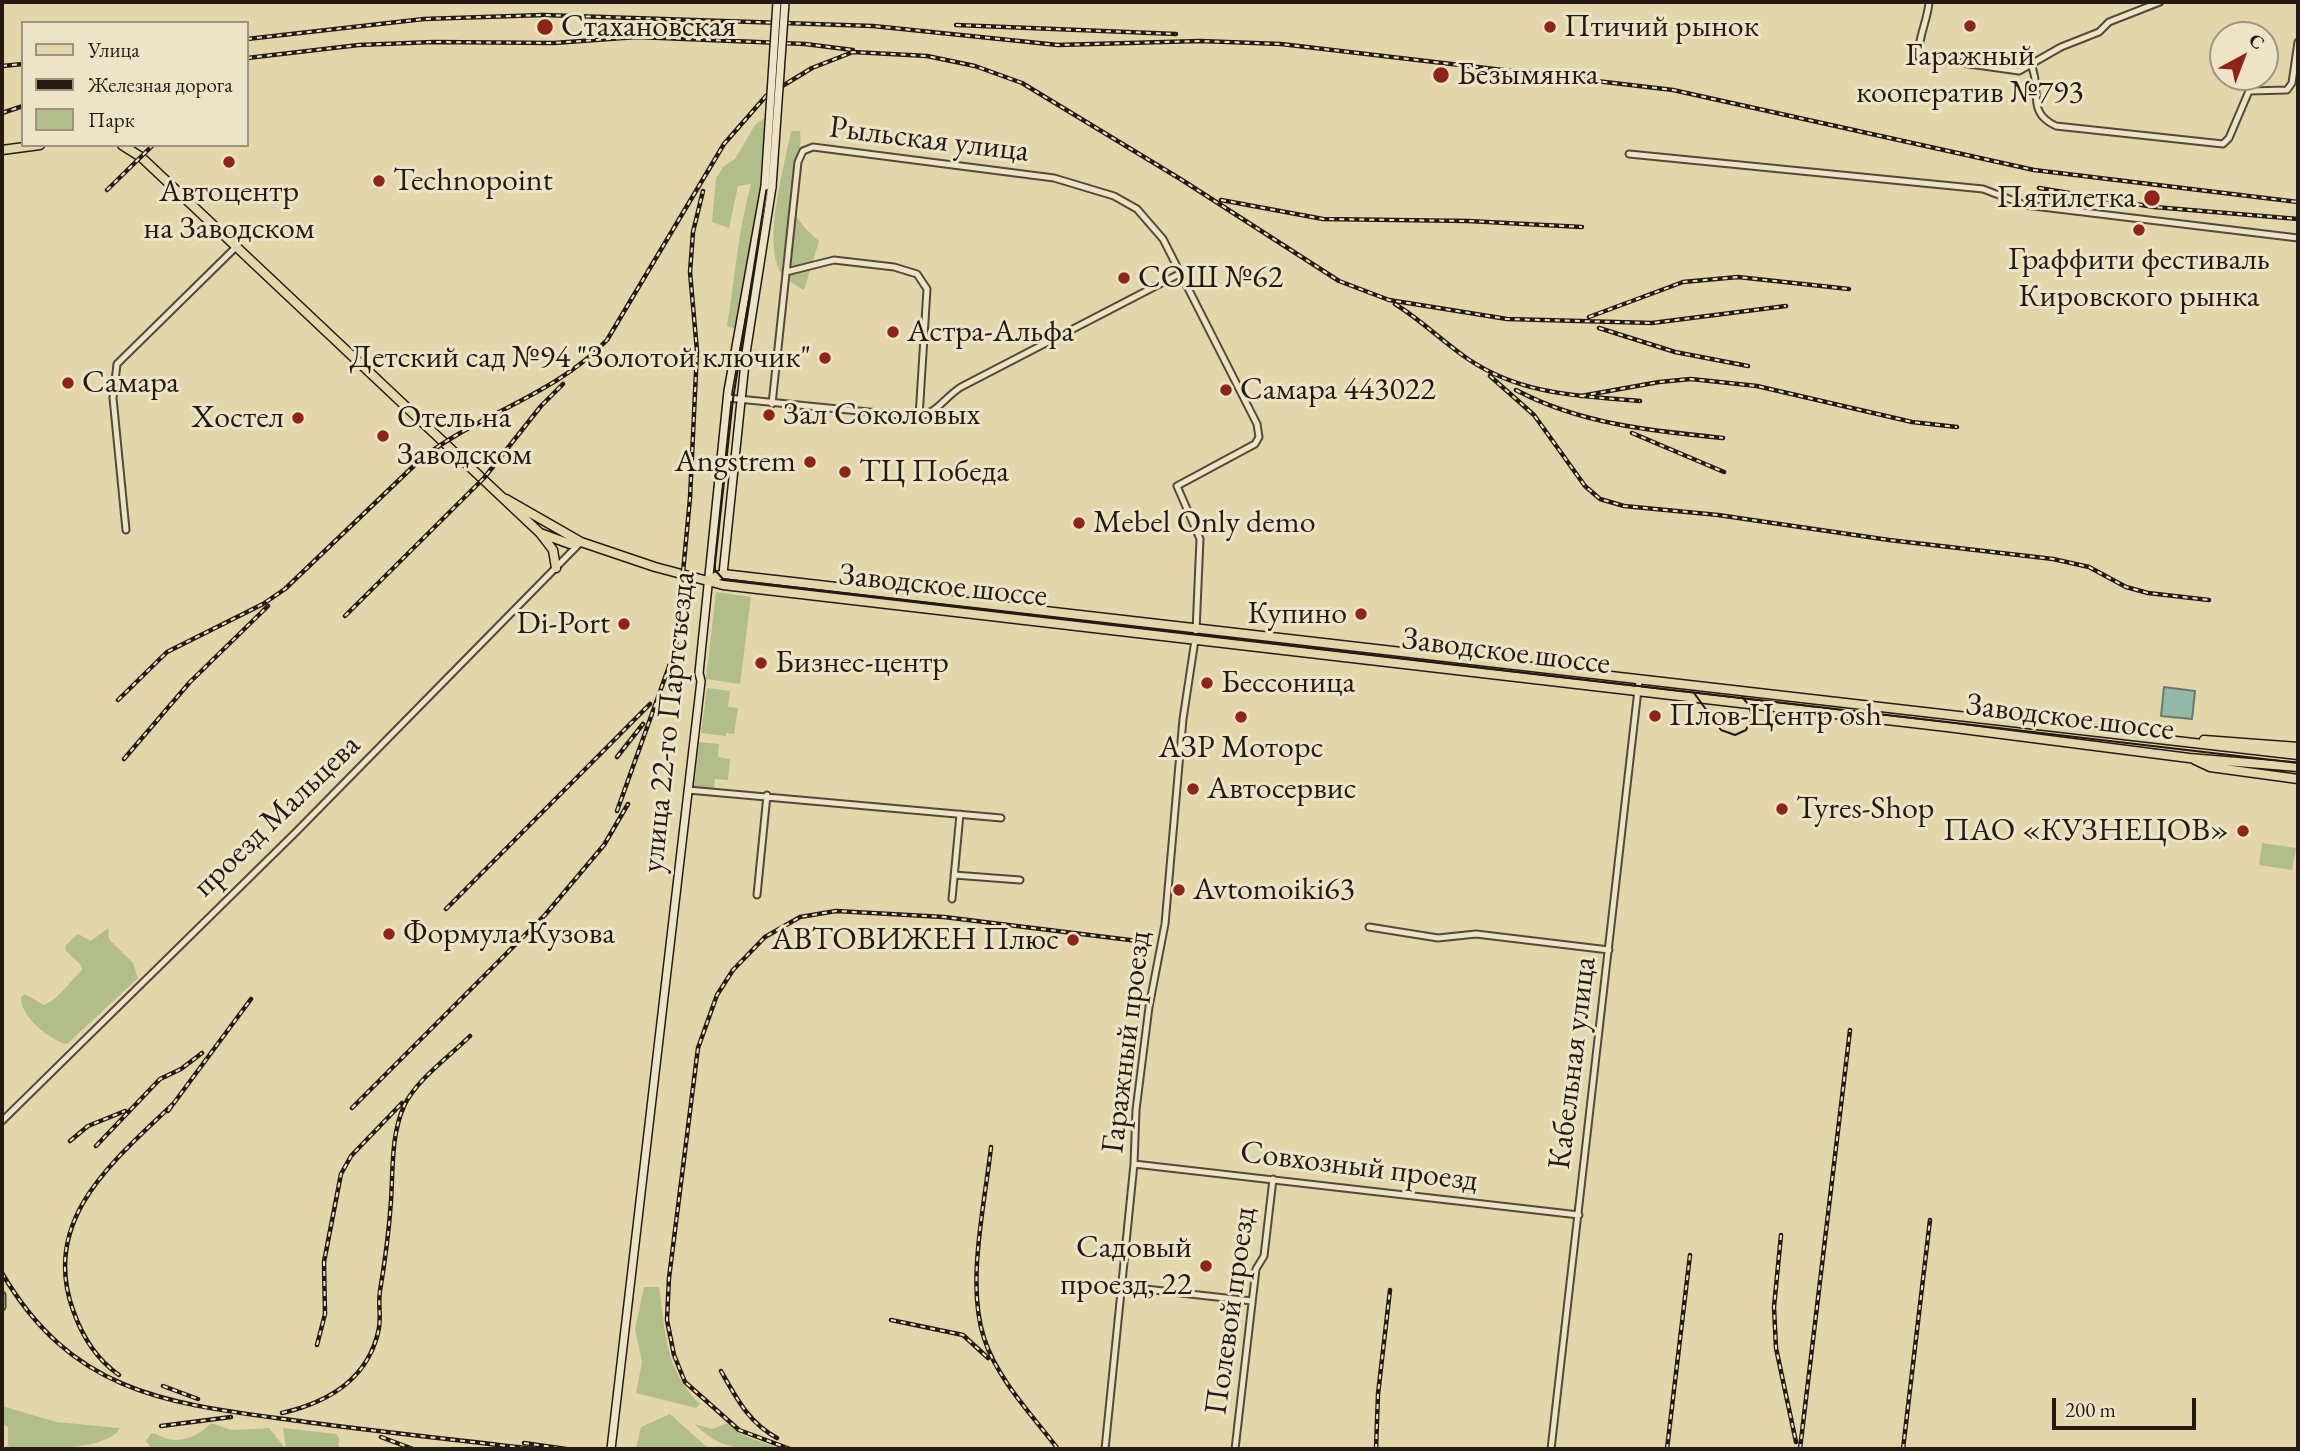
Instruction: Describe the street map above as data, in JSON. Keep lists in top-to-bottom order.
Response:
{
  "streets": {
    "main road": ["Заводское шоссе", "улица 22-го Партсъезда"],
    "street": [
      "Рыльская улица",
      "проезд Мальцева",
      "Гаражный проезд",
      "Кабельная улица",
      "Совхозный проезд",
      "Полевой проезд"
    ]
  },
  "crossings": [
    ["Рыльская улица", "Гаражный проезд"],
    ["Заводское шоссе", "улица 22-го Партсъезда"],
    ["Заводское шоссе", "проезд Мальцева"],
    ["Заводское шоссе", "Гаражный проезд"],
    ["Заводское шоссе", "Кабельная улица"],
    ["Гаражный проезд", "Совхозный проезд"],
    ["Кабельная улица", "Совхозный проезд"],
    ["Совхозный проезд", "Полевой проезд"]
  ],
  "places": [
    "Гаражный кооператив №793",
    "Стахановская",
    "Птичий рынок",
    "Безымянка",
    "Автоцентр на Заводском",
    "Technopoint",
    "Пятилетка",
    "Граффити фестиваль Кировского рынка",
    "СОШ №62",
    "Астра-Альфа",
    "Детский сад №94 \"Золотой ключик\"",
    "Самара",
    "Самара 443022",
    "Зал Соколовых",
    "Хостел",
    "Отель на Заводском",
    "Angstrem",
    "ТЦ Победа",
    "Mebel Only demo",
    "Купино",
    "Di-Port",
    "Бизнес-центр",
    "Бессоница",
    "Плов-Центр osh",
    "АЗР Моторс",
    "Автосервис",
    "Tyres-Shop",
    "ПАО «КУЗНЕЦОВ»",
    "Avtomoiki63",
    "Формула Кузова",
    "АВТОВИЖЕН Плюс",
    "Садовый проезд, 22"
  ],
  "legend": ["Улица", "Железная дорога", "Парк"],
  "scale_bar": "200 m",
  "north": "top right"
}
